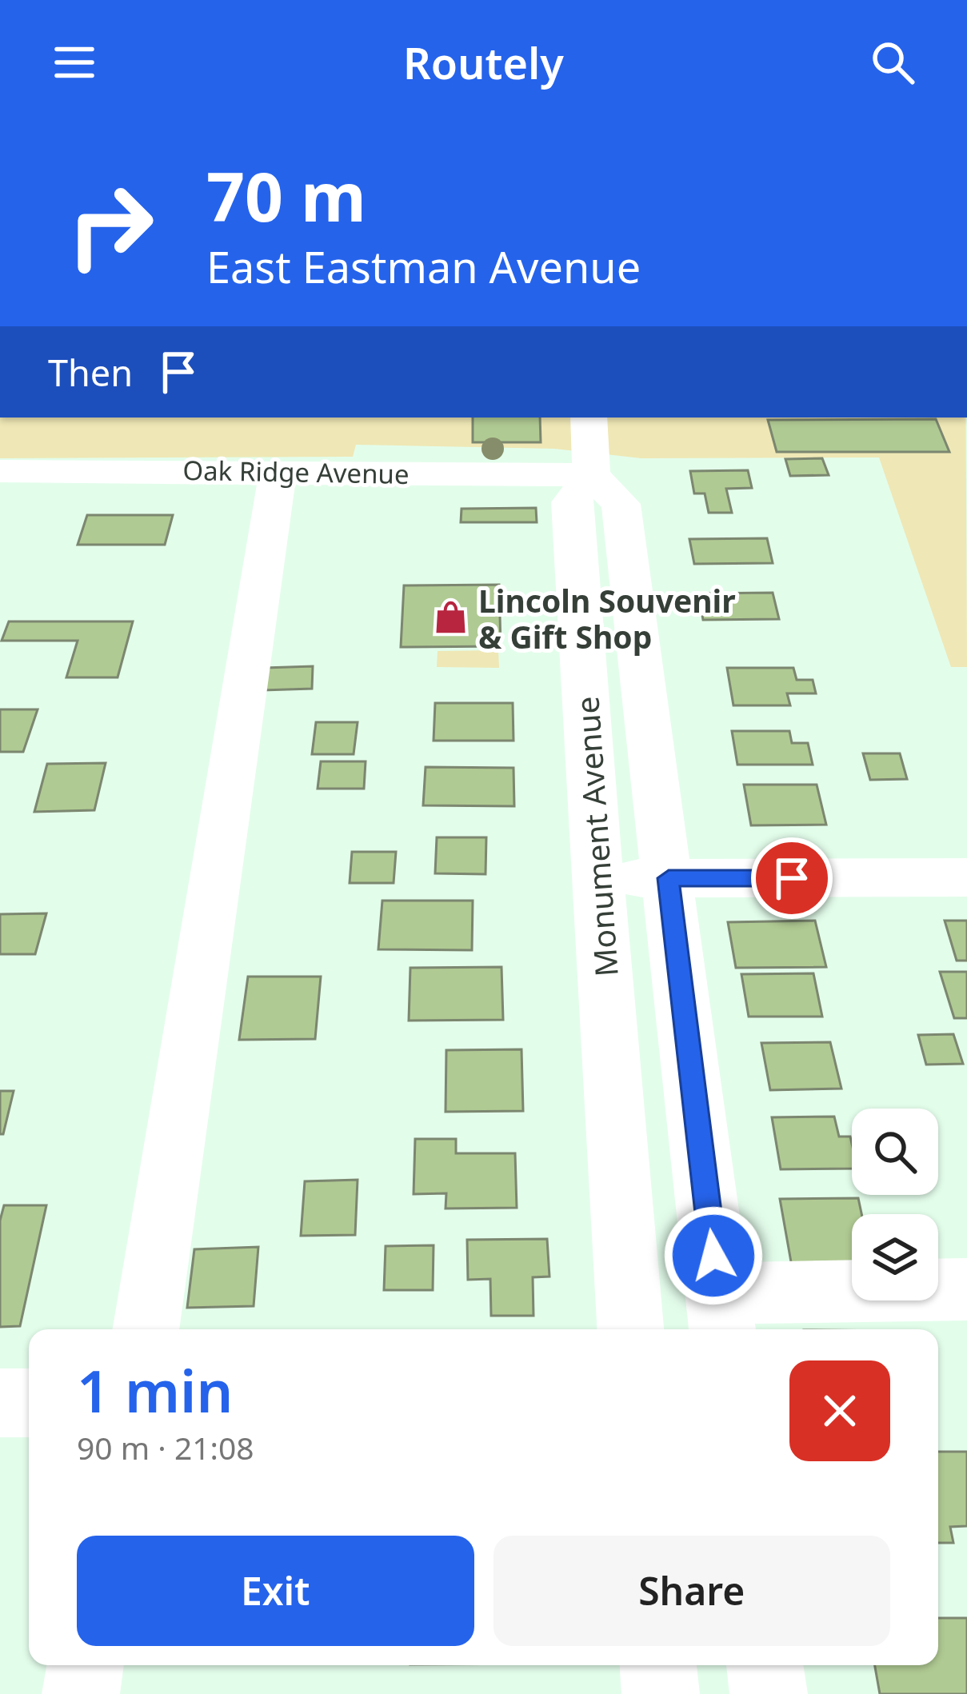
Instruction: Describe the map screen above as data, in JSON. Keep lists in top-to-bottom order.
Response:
{
  "streets": {
    "street": ["Oak Ridge Avenue", "Monument Avenue"]
  },
  "crossings": [
    ["Oak Ridge Avenue", "Monument Avenue"]
  ],
  "places": {
    "shop": ["Lincoln Souvenir & Gift Shop"]
  },
  "page": {
    "header": "Routely",
    "turn": ["70 m", "East Eastman Avenue"],
    "then": "Then",
    "heading": ["1 min", "90 m · 21:08"],
    "buttons": ["Exit", "Share"]
  }
}
